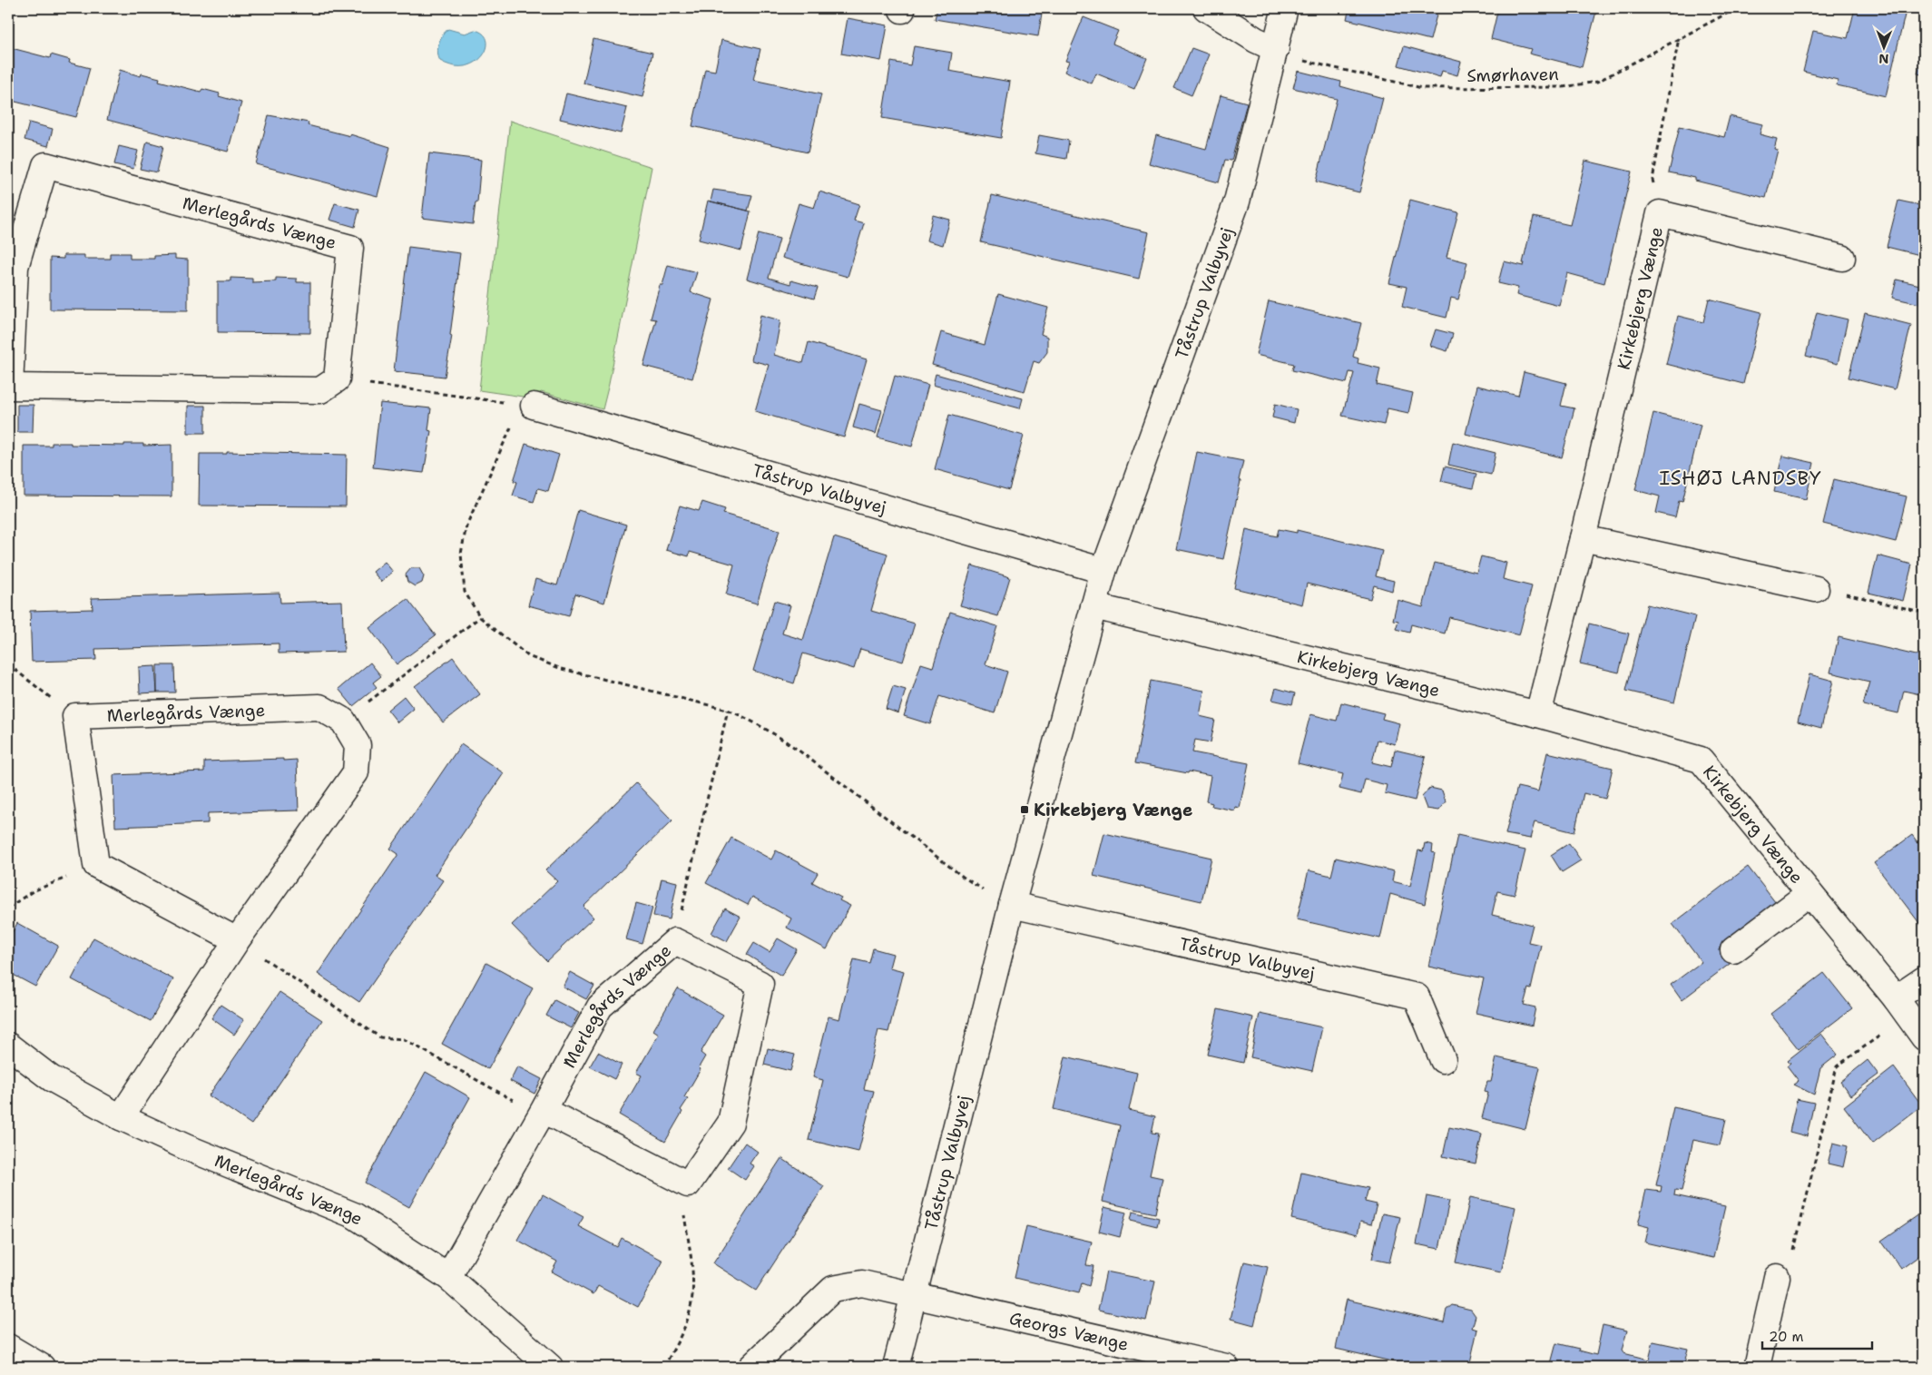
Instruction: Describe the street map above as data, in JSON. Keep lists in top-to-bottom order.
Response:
{
  "streets": {
    "street": [
      "Merlegårds Vænge",
      "Tåstrup Valbyvej",
      "Kirkebjerg Vænge",
      "Georgs Vænge"
    ],
    "path": ["Smørhaven"]
  },
  "crossings": [
    ["Smørhaven", "Tåstrup Valbyvej"],
    ["Tåstrup Valbyvej", "Kirkebjerg Vænge"],
    ["Tåstrup Valbyvej", "Georgs Vænge"]
  ],
  "districts": ["ISHØJ LANDSBY"],
  "places": {
    "transit": ["Kirkebjerg Vænge"]
  },
  "scale_bar": "20 m",
  "north": "bottom"
}
